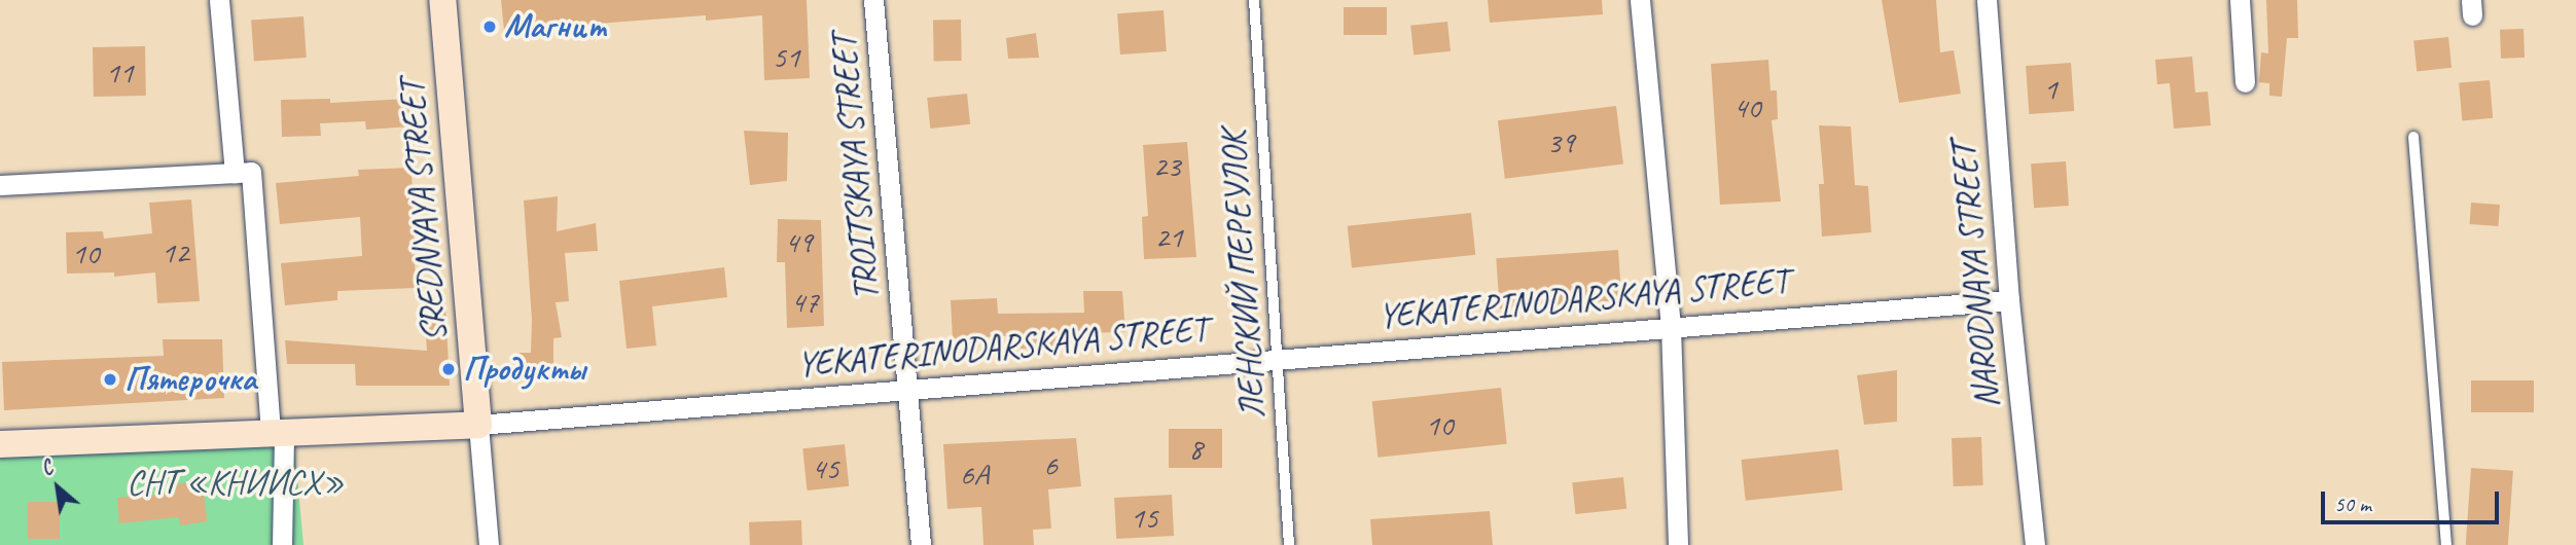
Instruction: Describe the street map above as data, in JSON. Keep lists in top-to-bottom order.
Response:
{
  "streets": {
    "street": [
      "TROITSKAYA STREET",
      "SREDNYAYA STREET",
      "NARODNAYA STREET",
      "YEKATERINODARSKAYA STREET"
    ],
    "lane": ["ЛЕНСКИЙ ПЕРЕУЛОК"]
  },
  "crossings": [
    ["TROITSKAYA STREET", "YEKATERINODARSKAYA STREET"],
    ["SREDNYAYA STREET", "YEKATERINODARSKAYA STREET"],
    ["ЛЕНСКИЙ ПЕРЕУЛОК", "YEKATERINODARSKAYA STREET"],
    ["NARODNAYA STREET", "YEKATERINODARSKAYA STREET"]
  ],
  "parks": ["СНТ «КНИИСХ»"],
  "places": ["Магнит", "Продукты", "Пятерочка"],
  "house_numbers": [
    "51",
    "11",
    "1",
    "40",
    "39",
    "23",
    "21",
    "49",
    "12",
    "10",
    "47",
    "10",
    "8",
    "6",
    "45",
    "6А",
    "15"
  ],
  "scale_bar": "50 m",
  "north": "top left"
}
